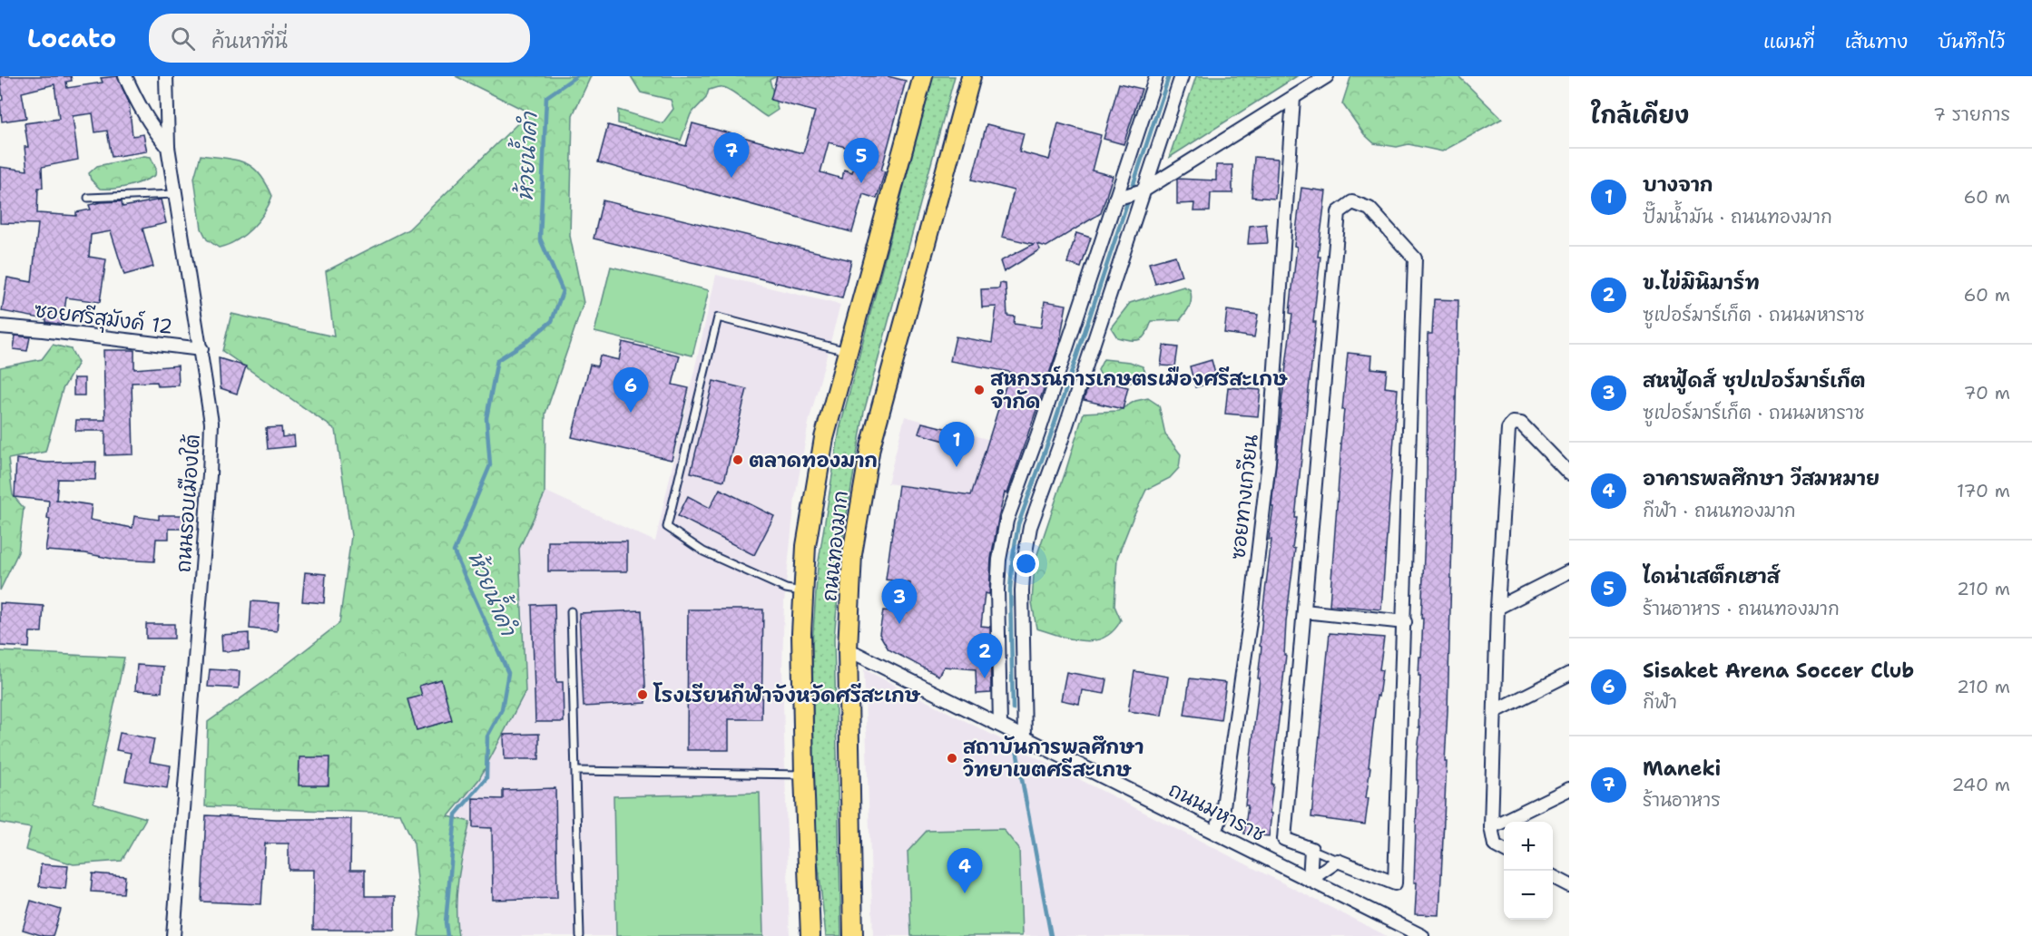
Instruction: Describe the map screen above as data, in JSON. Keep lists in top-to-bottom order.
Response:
{
  "streets": {
    "main road": ["ถนนทองมาก"],
    "street": [
      "ซอยศรีสุมังค์ 12",
      "ซอยทางเกวียน",
      "ถนนรอบเมืองใต้",
      "ถนนมหาราช"
    ]
  },
  "crossings": [
    ["ซอยศรีสุมังค์ 12", "ถนนรอบเมืองใต้"],
    ["ซอยทางเกวียน", "ถนนมหาราช"],
    ["ถนนทองมาก", "ถนนมหาราช"]
  ],
  "water": ["ห้วยน้ำคำ"],
  "places": [
    "สหกรณ์การเกษตรเมืองศรีสะเกษ จำกัด",
    "ตลาดทองมาก",
    "โรงเรียนกีฬาจังหวัดศรีสะเกษ",
    "สถาบันการพลศึกษา วิทยาเขตศรีสะเกษ"
  ],
  "page": {
    "header": "Locato",
    "search": "ค้นหาที่นี่",
    "nav": ["แผนที่", "เส้นทาง", "บันทึกไว้"],
    "heading": ["ใกล้เคียง", "7 รายการ"],
    "pins": [
      "7",
      "5",
      "6",
      "1",
      "3",
      "2",
      "4"
    ],
    "list": [
      {
        "mark": "1",
        "name": "บางจาก",
        "note": "ปั๊มน้ำมัน · ถนนทองมาก",
        "value": "60 m"
      },
      {
        "mark": "2",
        "name": "ข.ไข่มินิมาร์ท",
        "note": "ซูเปอร์มาร์เก็ต · ถนนมหาราช",
        "value": "60 m"
      },
      {
        "mark": "3",
        "name": "สหฟู้ดส์ ซุปเปอร์มาร์เก็ต",
        "note": "ซูเปอร์มาร์เก็ต · ถนนมหาราช",
        "value": "70 m"
      },
      {
        "mark": "4",
        "name": "อาคารพลศึกษา วีสมหมาย",
        "note": "กีฬา · ถนนทองมาก",
        "value": "170 m"
      },
      {
        "mark": "5",
        "name": "ไดน่าเสต็กเฮาส์",
        "note": "ร้านอาหาร · ถนนทองมาก",
        "value": "210 m"
      },
      {
        "mark": "6",
        "name": "Sisaket Arena Soccer Club",
        "note": "กีฬา",
        "value": "210 m"
      },
      {
        "mark": "7",
        "name": "Maneki",
        "note": "ร้านอาหาร",
        "value": "240 m"
      }
    ],
    "map_buttons": ["+", "−"]
  }
}
